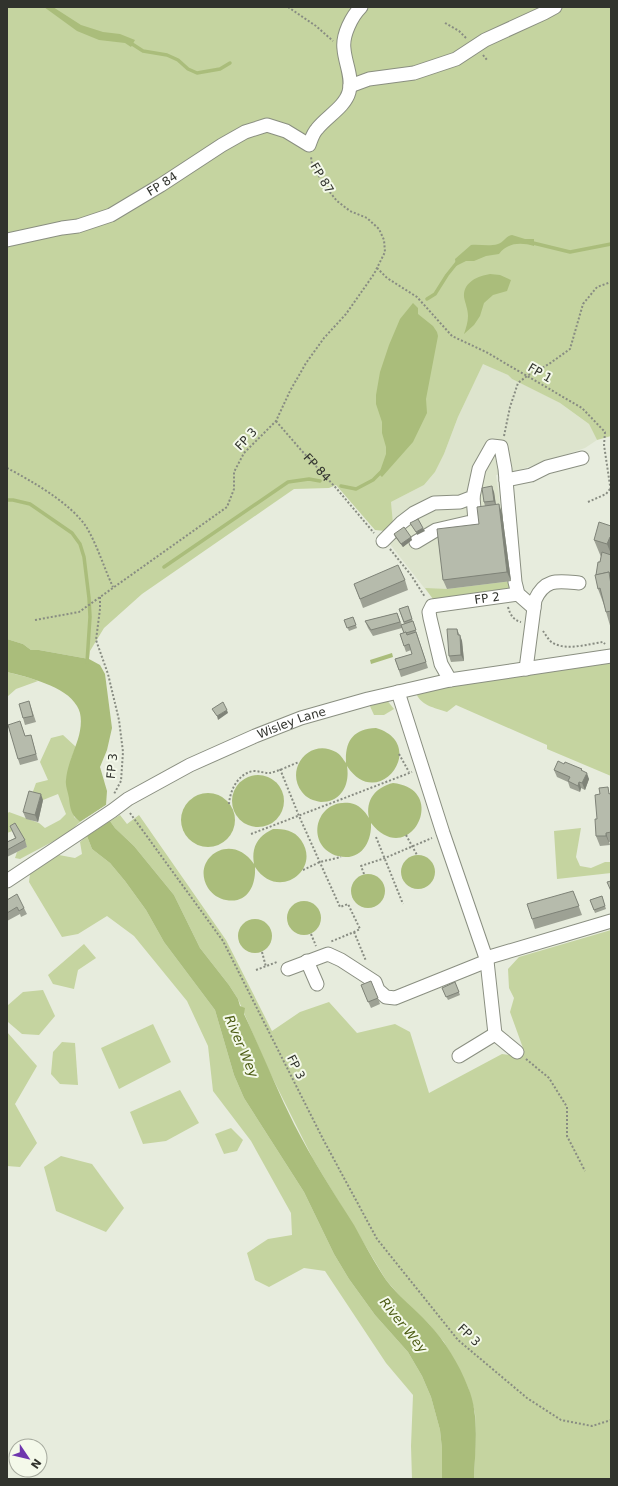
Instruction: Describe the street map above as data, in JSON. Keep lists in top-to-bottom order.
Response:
{
  "streets": {
    "street": ["FP 84", "FP 2", "Wisley Lane"],
    "path": ["FP 87", "FP 1", "FP 3"]
  },
  "crossings": [
    ["FP 87", "FP 84"],
    ["FP 87", "FP 1"],
    ["FP 84", "FP 3"],
    ["FP 3", "Wisley Lane"],
    ["FP 2", "Wisley Lane"]
  ],
  "water": ["River Wey"],
  "north": "bottom right"
}
